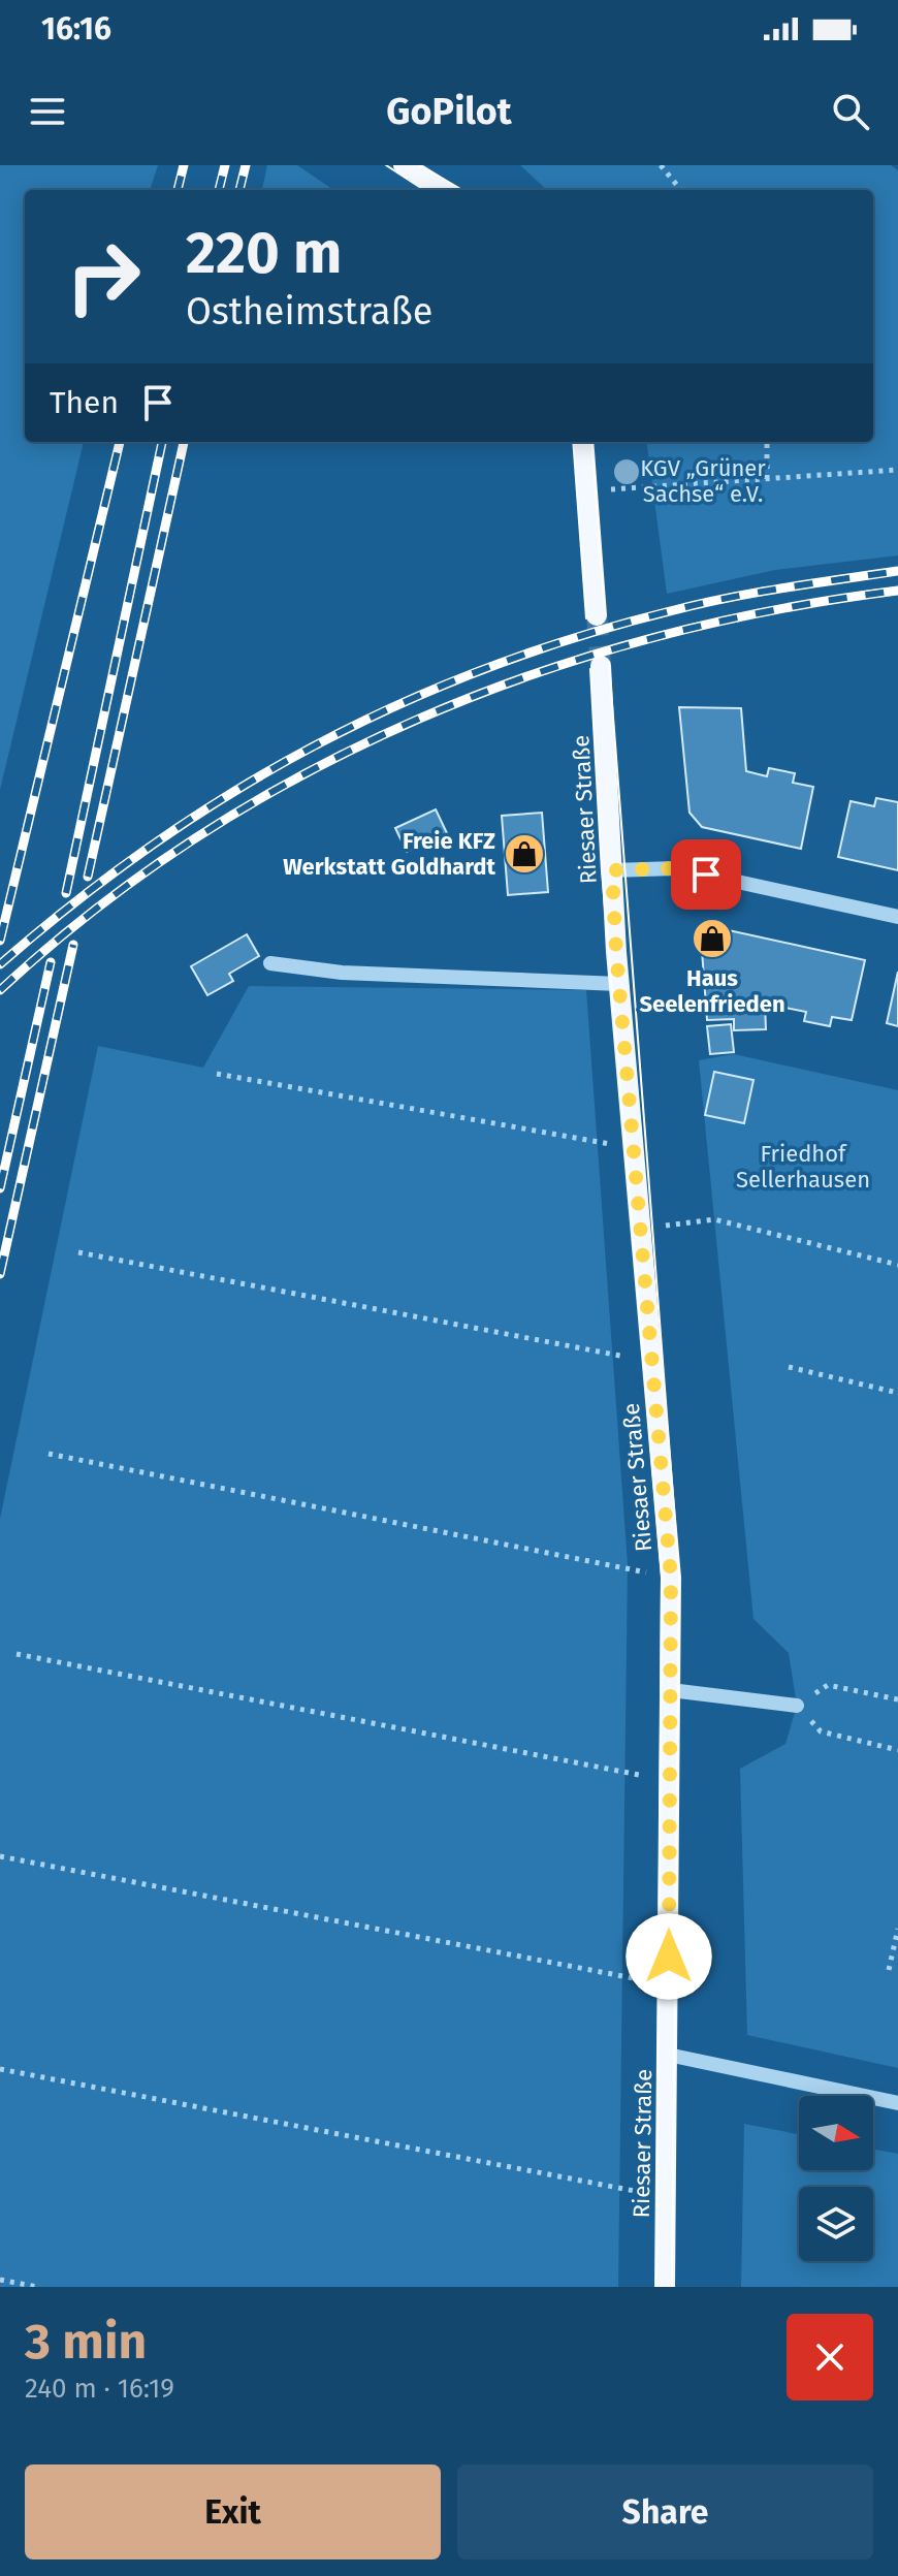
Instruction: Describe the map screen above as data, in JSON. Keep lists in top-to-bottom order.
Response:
{
  "streets": {
    "main road": ["Riesaer Straße"]
  },
  "parks": ["KGV „Grüner Sachse“ e.V.", "Friedhof Sellerhausen"],
  "places": {
    "shop": ["Freie KFZ Werkstatt Goldhardt", "Haus Seelenfrieden"]
  },
  "north": "right",
  "page": {
    "status": "16:16",
    "header": "GoPilot",
    "turn": ["220 m", "Ostheimstraße"],
    "then": "Then",
    "heading": ["3 min", "240 m · 16:19"],
    "buttons": ["Exit", "Share"]
  }
}
